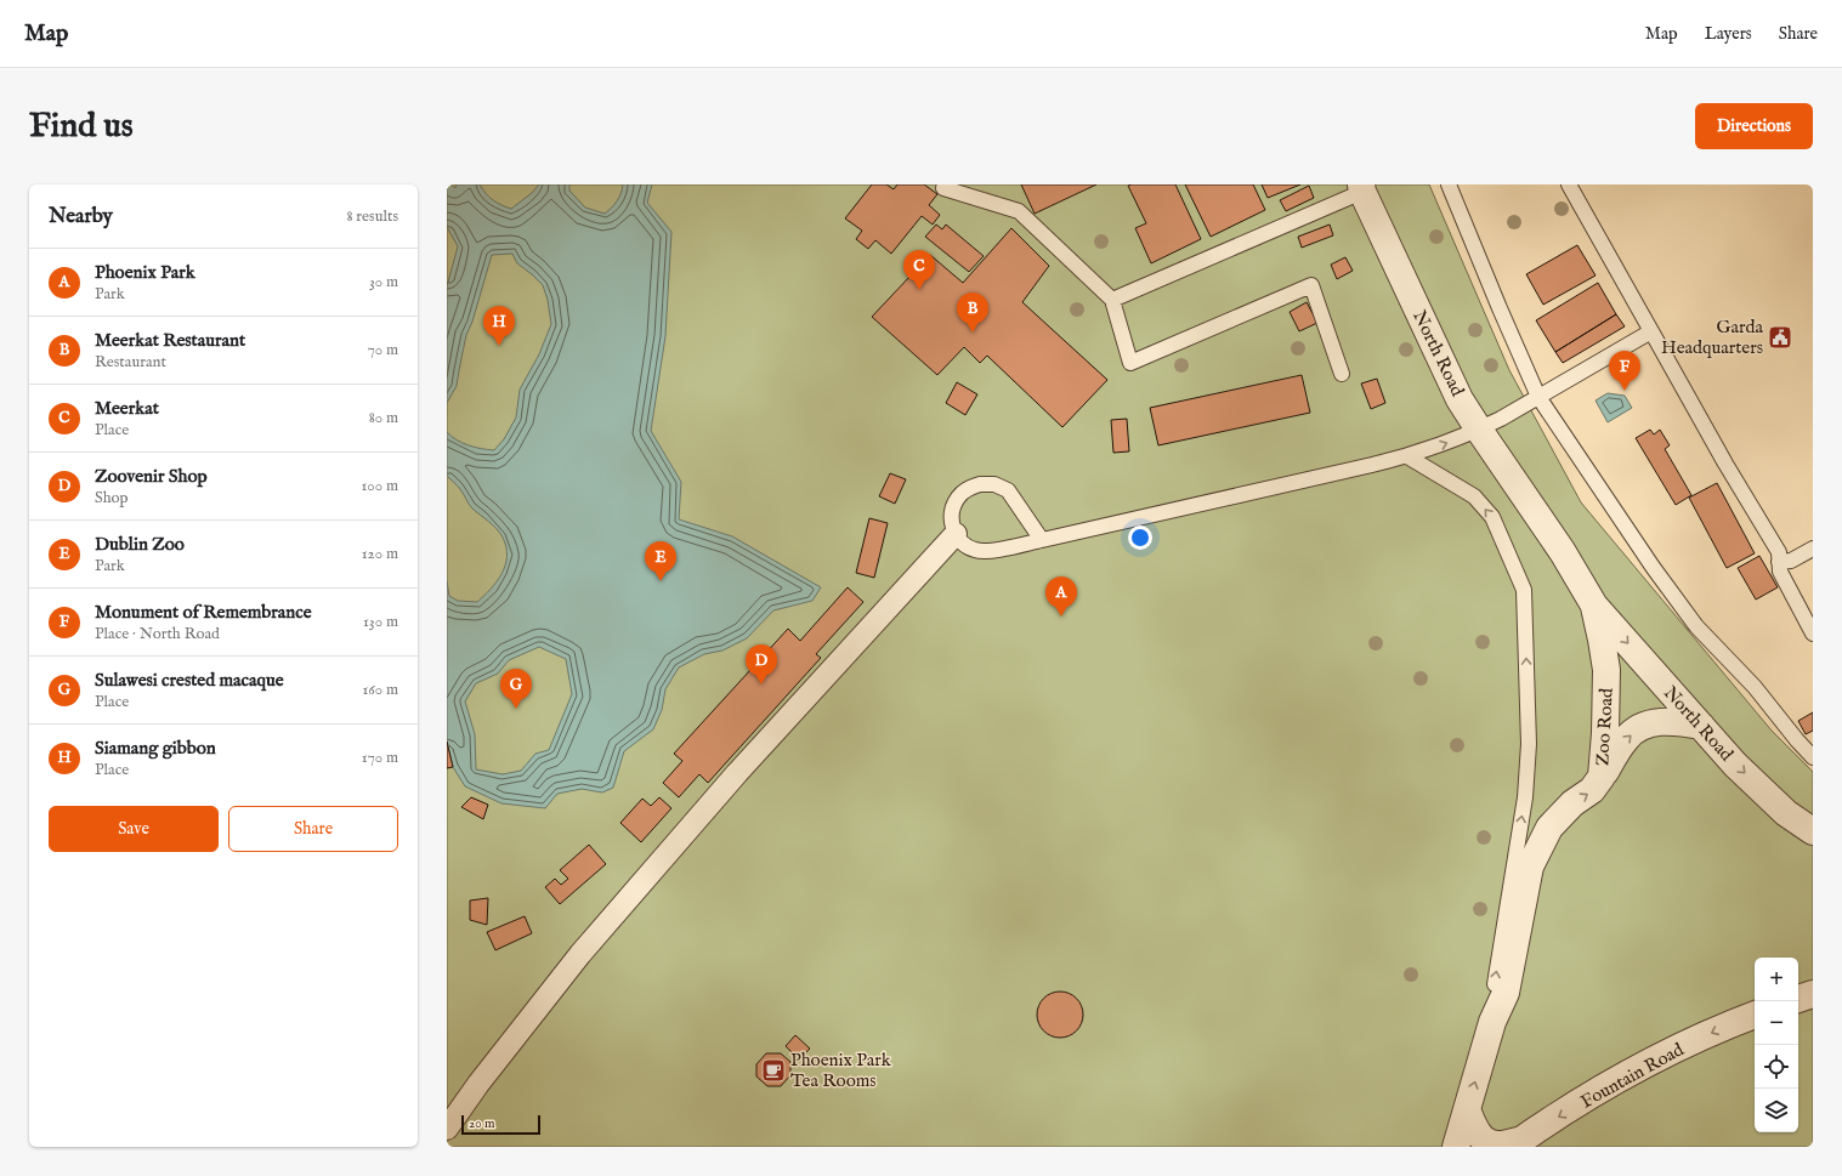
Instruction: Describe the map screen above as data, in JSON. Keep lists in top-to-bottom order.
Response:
{
  "streets": {
    "street": ["North Road", "Zoo Road", "Fountain Road"]
  },
  "crossings": [
    ["North Road", "Zoo Road"],
    ["Zoo Road", "Fountain Road"]
  ],
  "one_way": ["North Road", "Zoo Road", "Fountain Road"],
  "places": {
    "public building": ["Garda Headquarters"],
    "cafe": ["Phoenix Park Tea Rooms"]
  },
  "scale_bar": "20 m",
  "page": {
    "header": "Map",
    "nav": ["Map", "Layers", "Share"],
    "buttons": [
      "Directions",
      ["Save", "Share"]
    ],
    "title": "Find us",
    "heading": ["Nearby", "8 results"],
    "list": [
      {
        "mark": "A",
        "name": "Phoenix Park",
        "note": "Park",
        "value": "30 m"
      },
      {
        "mark": "B",
        "name": "Meerkat Restaurant",
        "note": "Restaurant",
        "value": "70 m"
      },
      {
        "mark": "C",
        "name": "Meerkat",
        "note": "Place",
        "value": "80 m"
      },
      {
        "mark": "D",
        "name": "Zoovenir Shop",
        "note": "Shop",
        "value": "100 m"
      },
      {
        "mark": "E",
        "name": "Dublin Zoo",
        "note": "Park",
        "value": "120 m"
      },
      {
        "mark": "F",
        "name": "Monument of Remembrance",
        "note": "Place · North Road",
        "value": "130 m"
      },
      {
        "mark": "G",
        "name": "Sulawesi crested macaque",
        "note": "Place",
        "value": "160 m"
      },
      {
        "mark": "H",
        "name": "Siamang gibbon",
        "note": "Place",
        "value": "170 m"
      }
    ],
    "pins": [
      "C",
      "B",
      "H",
      "F",
      "E",
      "A",
      "D",
      "G"
    ],
    "map_buttons": ["+", "−"],
    "scale": "20 m"
  }
}
